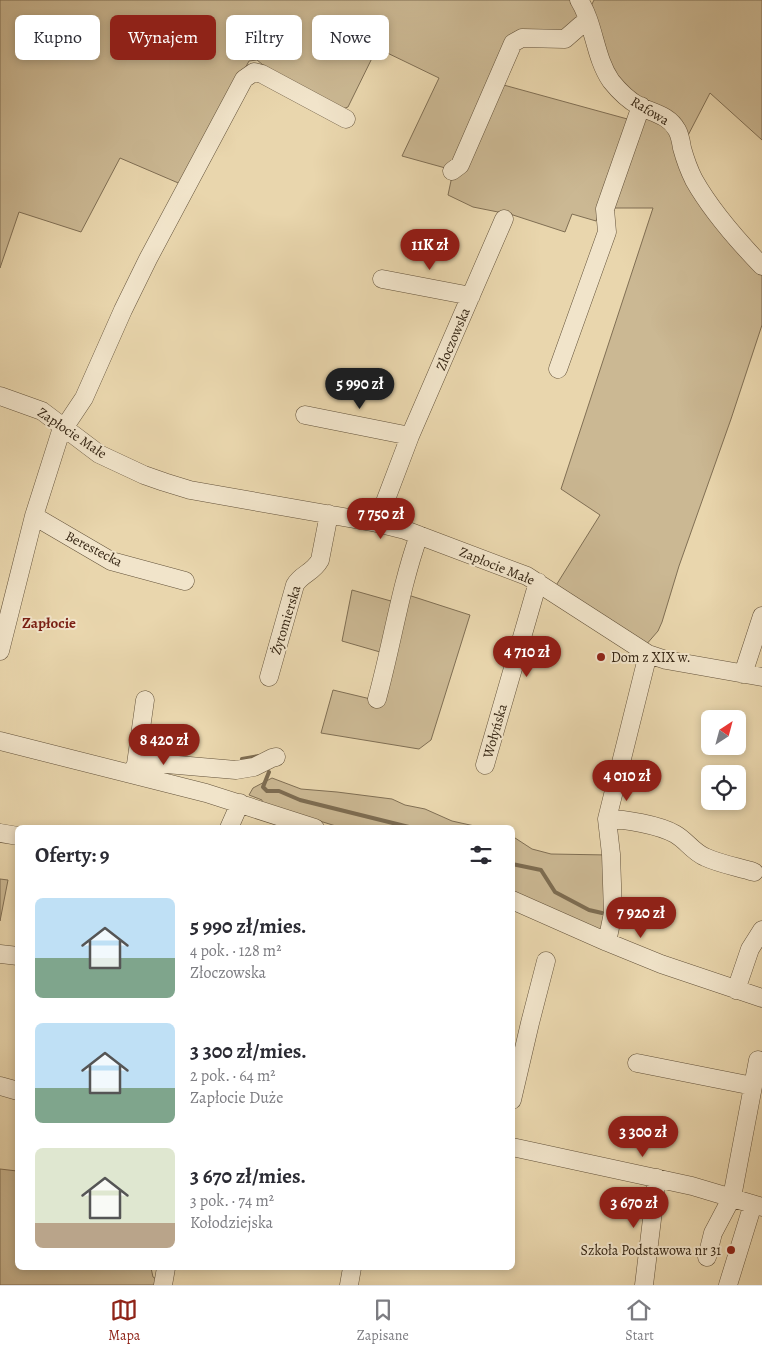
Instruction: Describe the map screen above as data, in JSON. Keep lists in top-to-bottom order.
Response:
{
  "streets": {
    "street": [
      "Rafowa",
      "Złoczowska",
      "Zapłocie Małe",
      "Berestecka",
      "Żytomierska",
      "Wołyńska"
    ]
  },
  "crossings": [
    ["Złoczowska", "Zapłocie Małe"],
    ["Zapłocie Małe", "Żytomierska"],
    ["Zapłocie Małe", "Wołyńska"]
  ],
  "districts": ["Zapłocie"],
  "places": ["Dom z XIX w.", "Szkoła Podstawowa nr 31"],
  "north": "top right",
  "page": {
    "chip": [
      "Kupno",
      "Wynajem",
      "Filtry",
      "Nowe"
    ],
    "price": [
      "11K zł",
      "5 990 zł",
      "7 750 zł",
      "4 710 zł",
      "8 420 zł",
      "4 010 zł",
      "7 920 zł",
      "3 300 zł",
      "3 670 zł"
    ],
    "heading": "Oferty: 9",
    "list": [
      {
        "name": "5 990 zł/mies.",
        "note": "4 pok. · 128 m² · Złoczowska"
      },
      {
        "name": "3 300 zł/mies.",
        "note": "2 pok. · 64 m² · Zapłocie Duże"
      },
      {
        "name": "3 670 zł/mies.",
        "note": "3 pok. · 74 m² · Kołodziejska"
      }
    ],
    "tabs": ["Mapa", "Zapisane", "Start"]
  }
}
